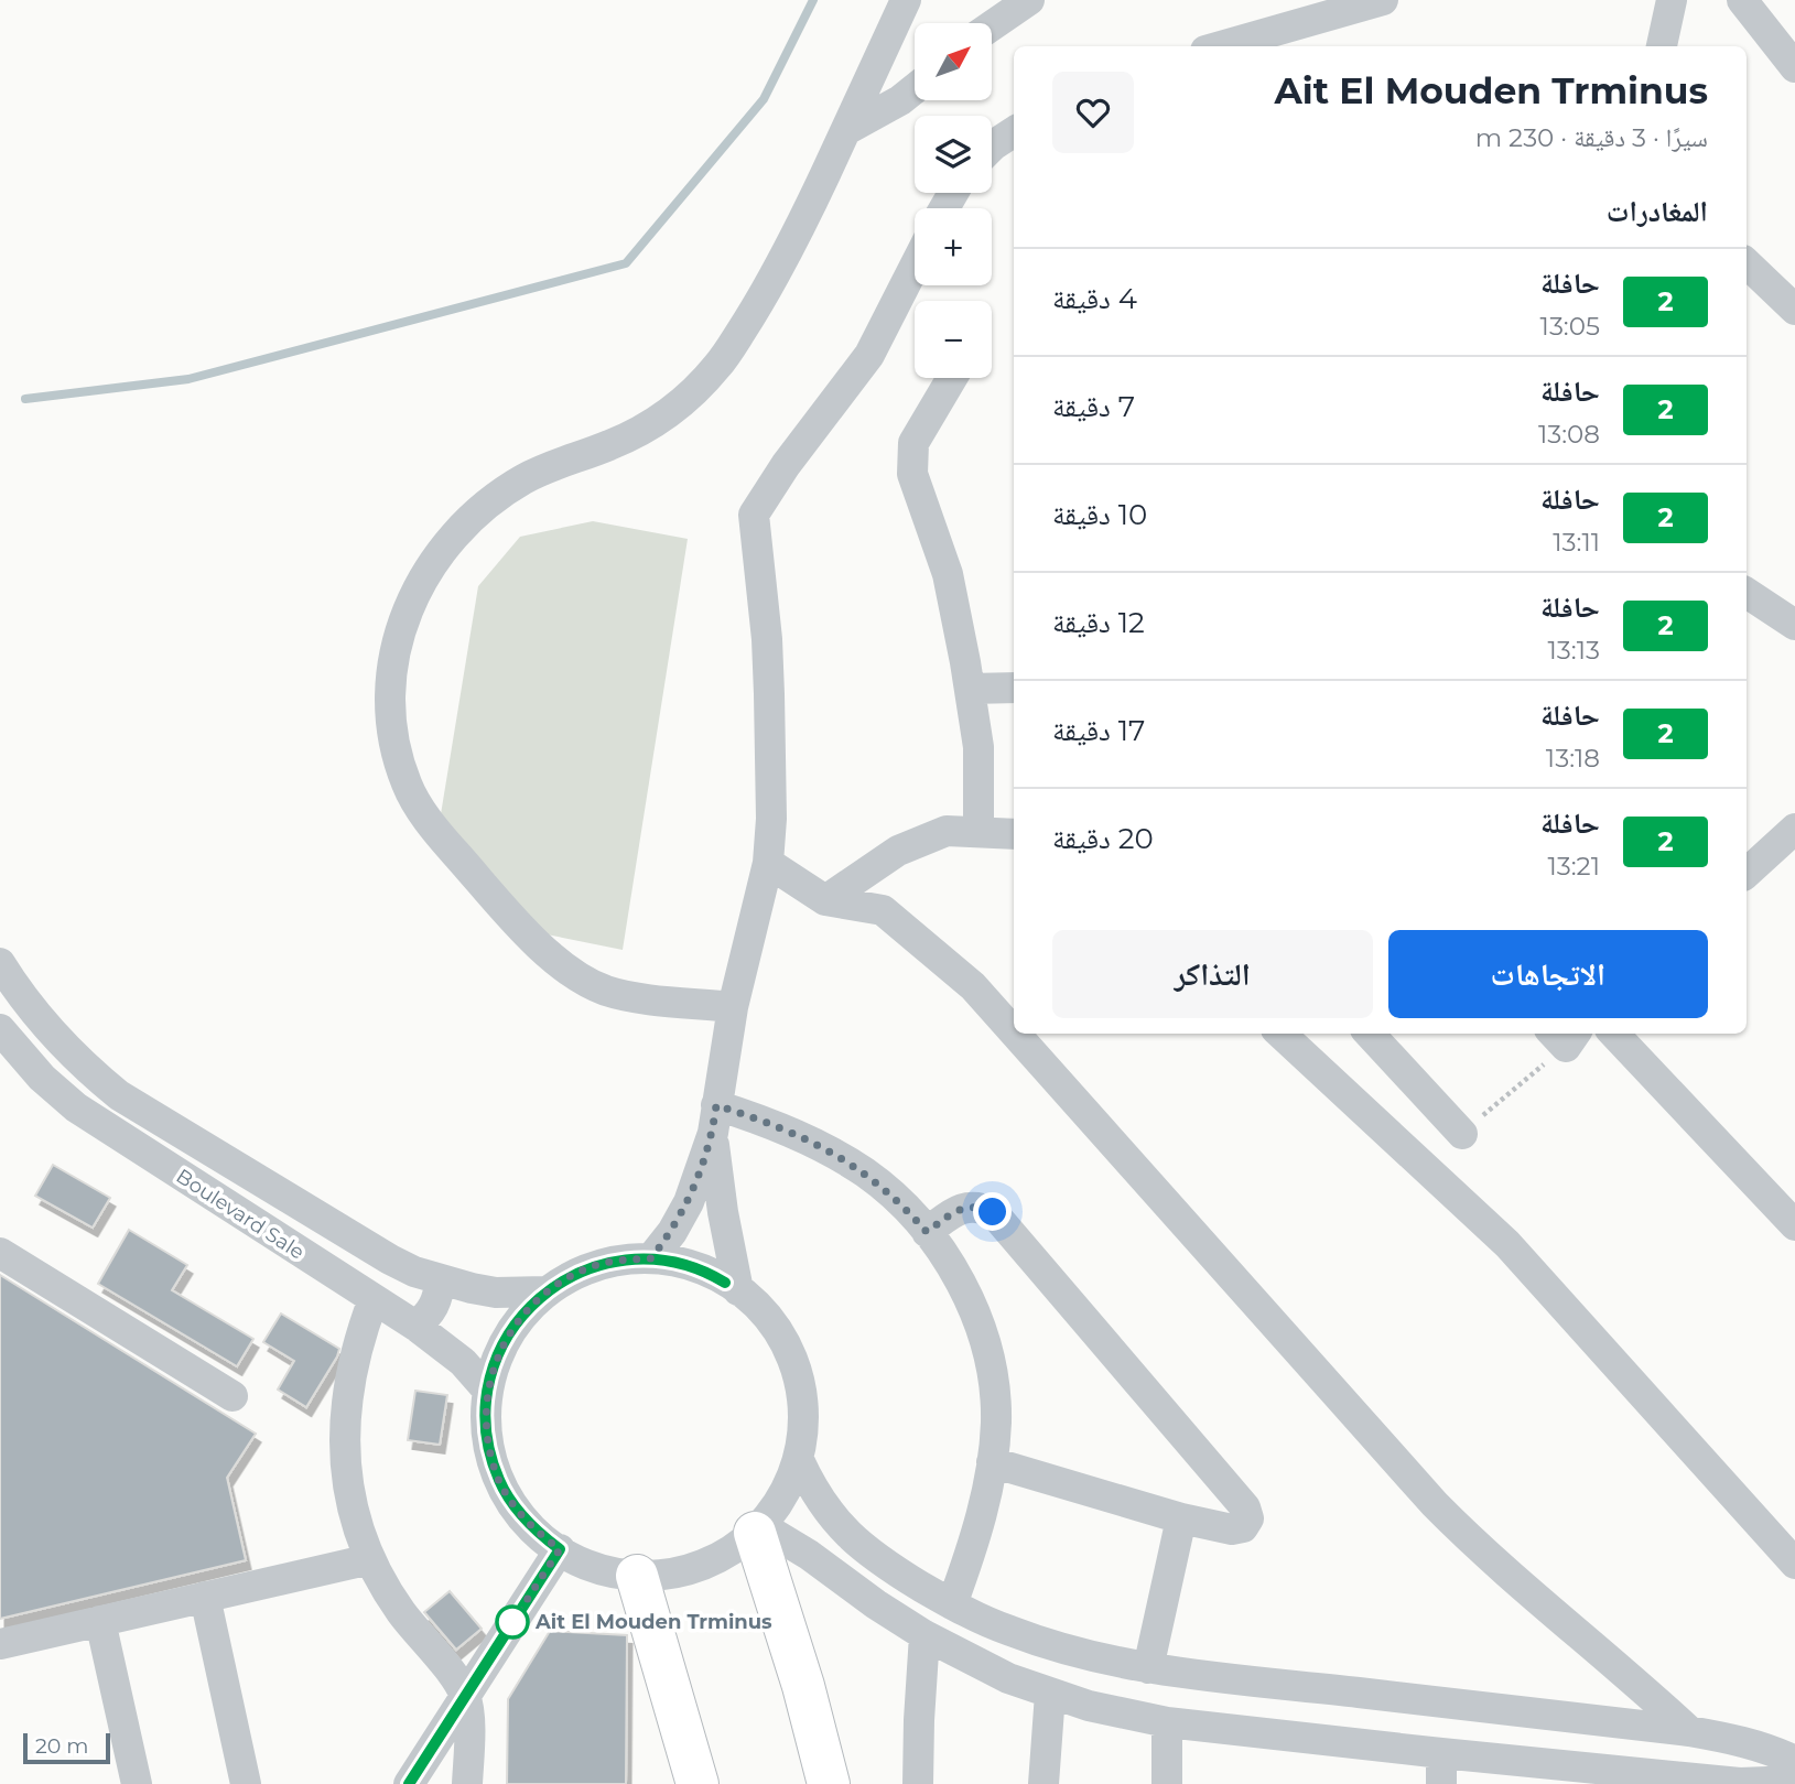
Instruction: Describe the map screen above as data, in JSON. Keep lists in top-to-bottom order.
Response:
{
  "streets": {
    "street": ["Boulevard Sale"]
  },
  "places": ["Ait El Mouden Trminus"],
  "lines": ["bus line 2"],
  "scale_bar": "20 m",
  "north": "top right",
  "page": {
    "map_buttons": ["+", "−"],
    "heading": [
      ["Ait El Mouden Trminus", "سيرًا · 3 دقيقة · 230 m"],
      "المغادرات"
    ],
    "list": [
      {
        "mark": "2",
        "name": "حافلة",
        "note": "13:05",
        "value": "4 دقيقة"
      },
      {
        "mark": "2",
        "name": "حافلة",
        "note": "13:08",
        "value": "7 دقيقة"
      },
      {
        "mark": "2",
        "name": "حافلة",
        "note": "13:11",
        "value": "10 دقيقة"
      },
      {
        "mark": "2",
        "name": "حافلة",
        "note": "13:13",
        "value": "12 دقيقة"
      },
      {
        "mark": "2",
        "name": "حافلة",
        "note": "13:18",
        "value": "17 دقيقة"
      },
      {
        "mark": "2",
        "name": "حافلة",
        "note": "13:21",
        "value": "20 دقيقة"
      }
    ],
    "buttons": ["الاتجاهات", "التذاكر"],
    "scale": "20 m"
  }
}
